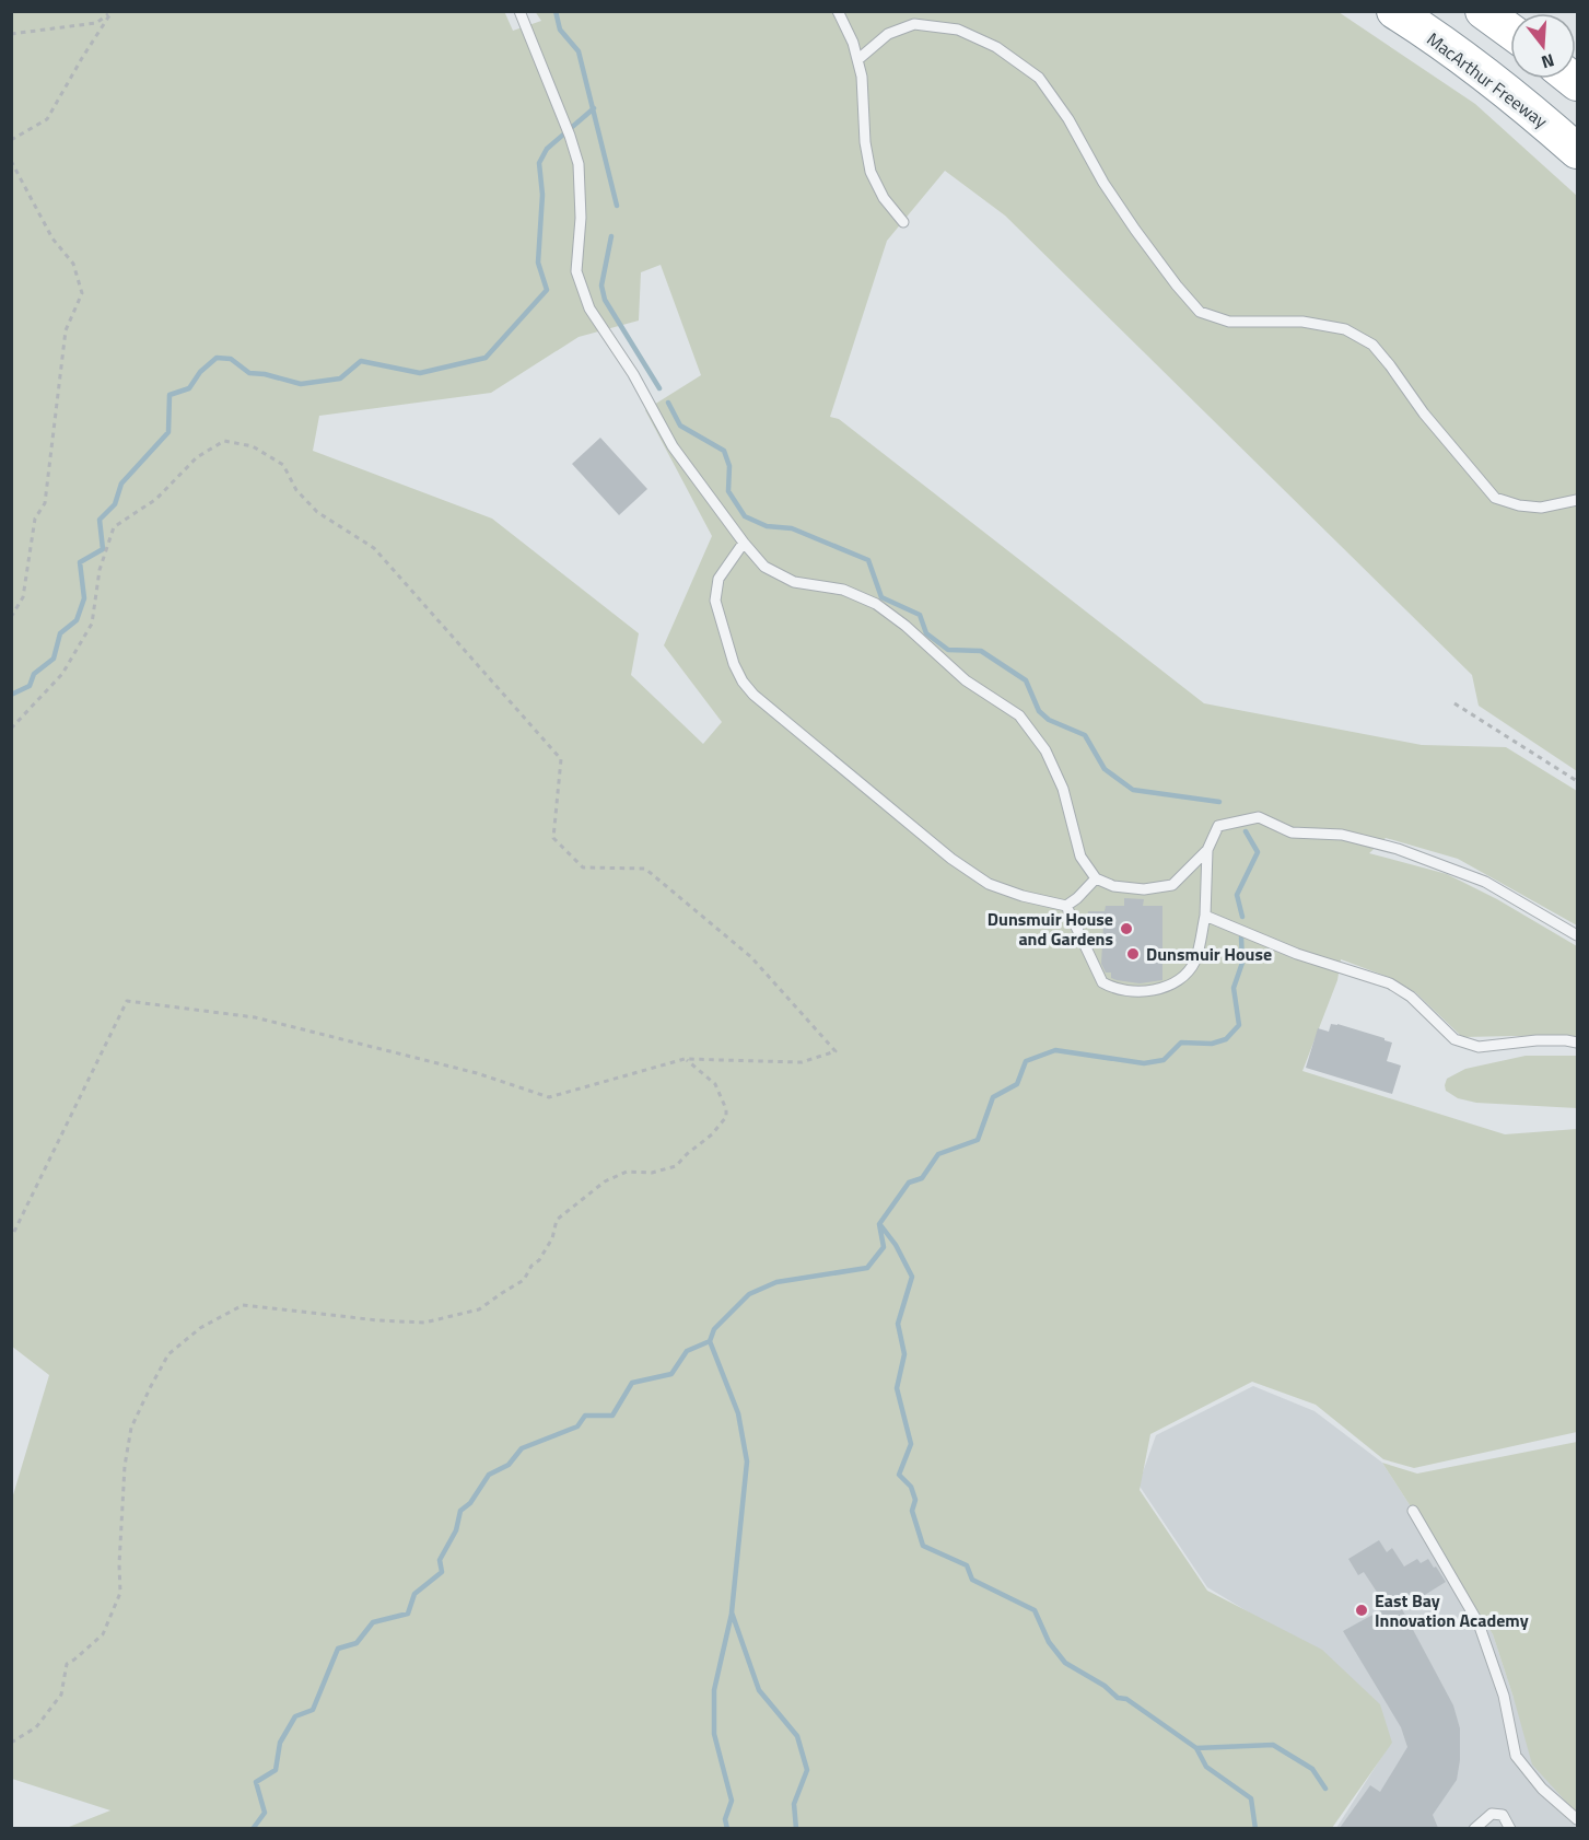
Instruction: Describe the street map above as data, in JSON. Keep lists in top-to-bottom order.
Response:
{
  "streets": {
    "highway": ["MacArthur Freeway"]
  },
  "places": ["Dunsmuir House and Gardens", "Dunsmuir House", "East Bay Innovation Academy"],
  "north": "bottom"
}
